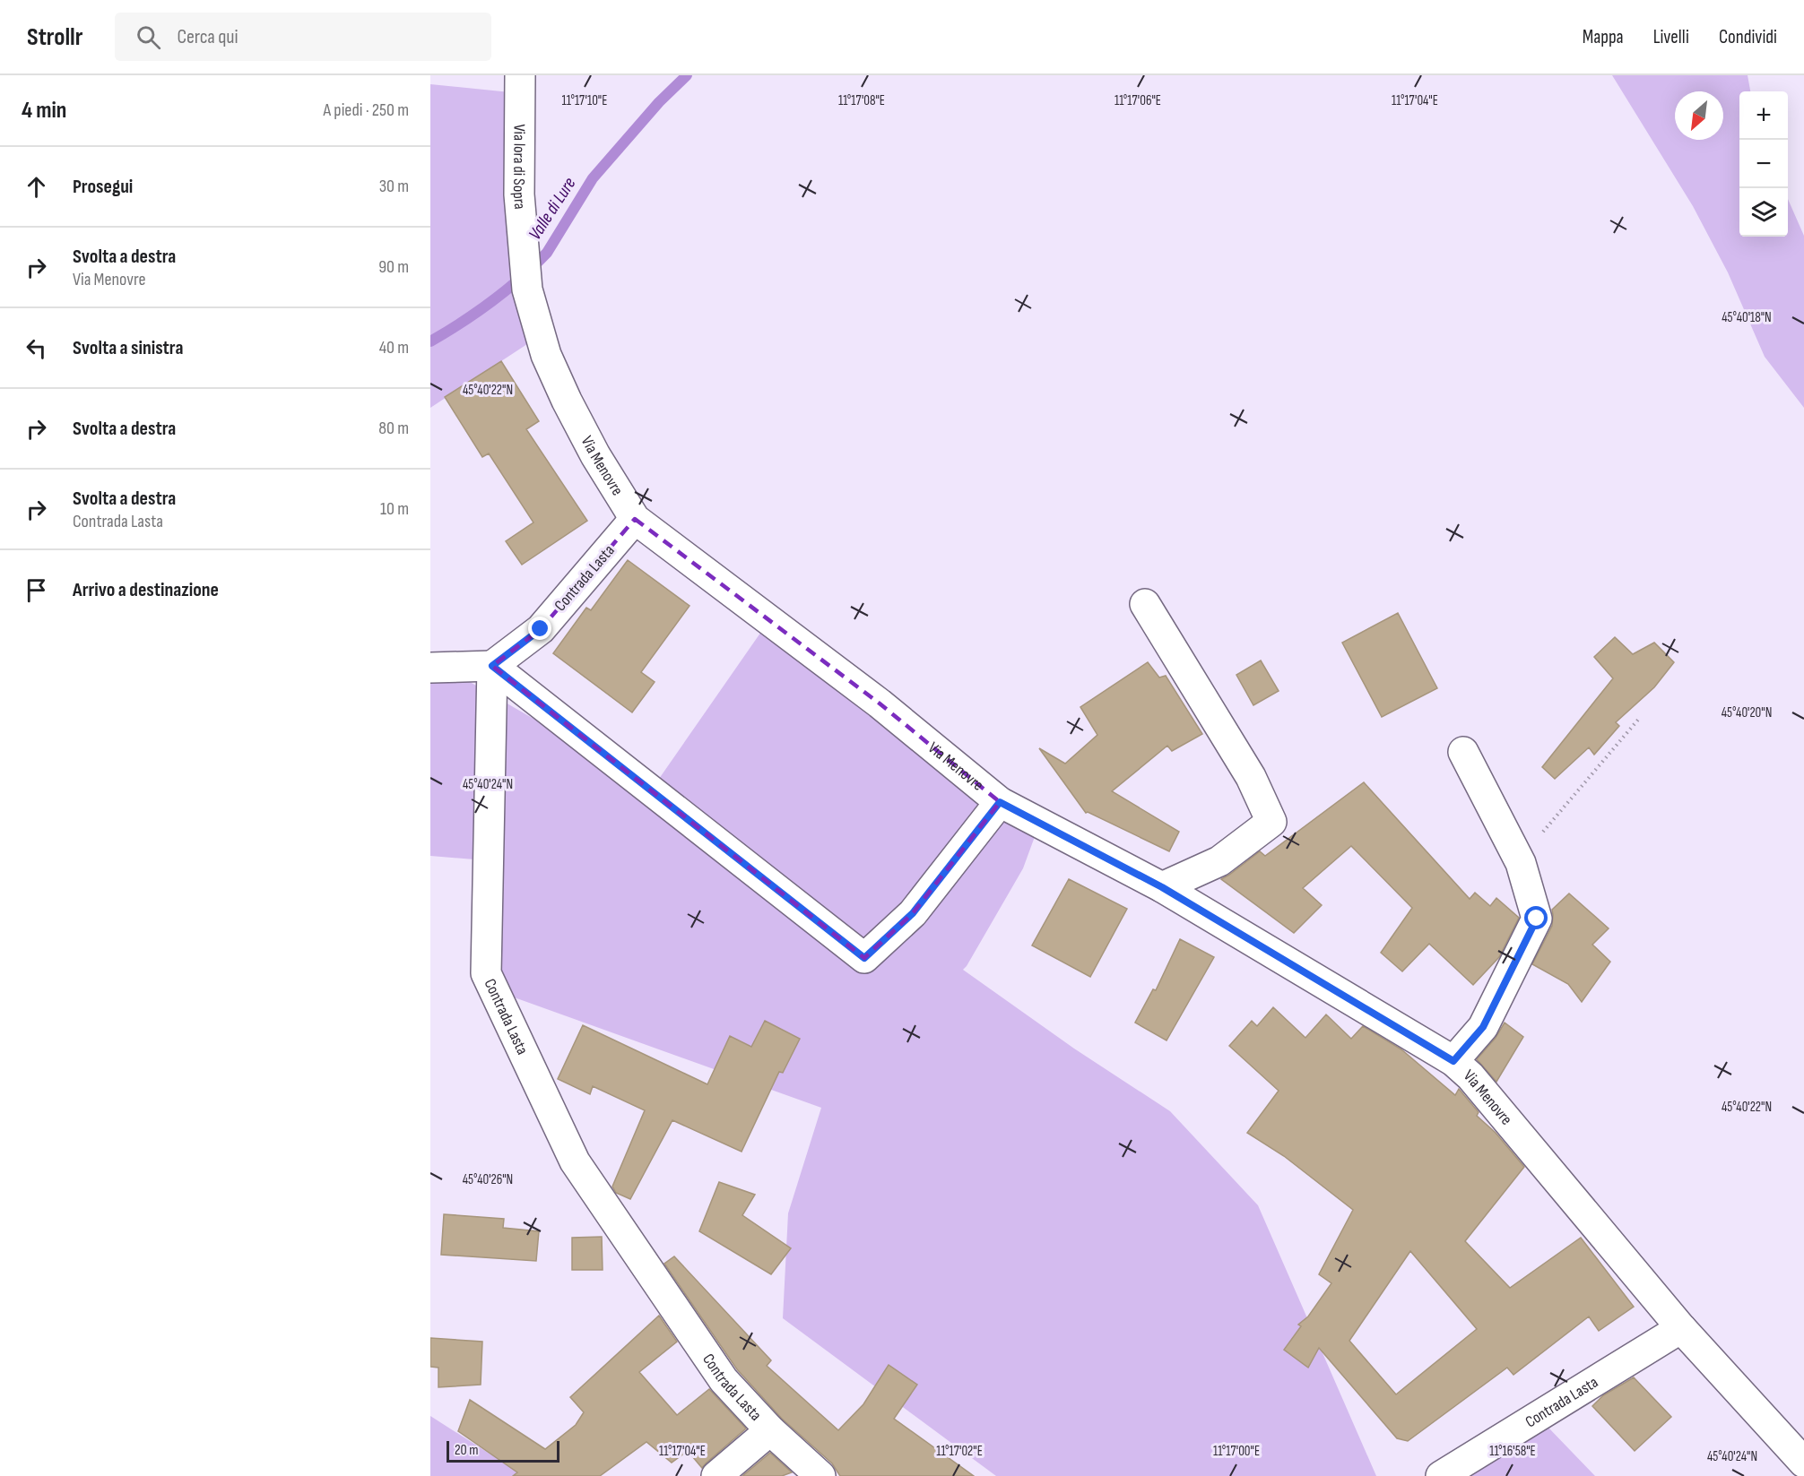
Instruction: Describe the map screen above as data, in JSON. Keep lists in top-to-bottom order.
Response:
{
  "streets": {
    "street": ["Via lora di Sopra", "Via Menovre", "Contrada Lasta"]
  },
  "crossings": [
    ["Via lora di Sopra", "Via Menovre"],
    ["Via Menovre", "Contrada Lasta"]
  ],
  "water": ["Valle di Lure"],
  "scale_bar": "20 m",
  "north": "bottom left",
  "page": {
    "header": "Strollr",
    "search": "Cerca qui",
    "nav": ["Mappa", "Livelli", "Condividi"],
    "heading": ["4 min", "A piedi · 250 m"],
    "map_buttons": ["+", "−"],
    "list": [
      ["Prosegui", "30 m"],
      ["Svolta a destra", "Via Menovre", "90 m"],
      ["Svolta a sinistra", "40 m"],
      ["Svolta a destra", "80 m"],
      ["Svolta a destra", "Contrada Lasta", "10 m"],
      "Arrivo a destinazione"
    ],
    "scale": "20 m"
  },
  "coordinates": [
    "11°17'10\"E",
    "11°17'08\"E",
    "11°17'06\"E",
    "11°17'04\"E",
    "45°40'18\"N",
    "45°40'22\"N",
    "45°40'20\"N",
    "45°40'24\"N",
    "45°40'26\"N",
    "11°17'02\"E",
    "11°17'00\"E",
    "11°16'58\"E"
  ]
}
